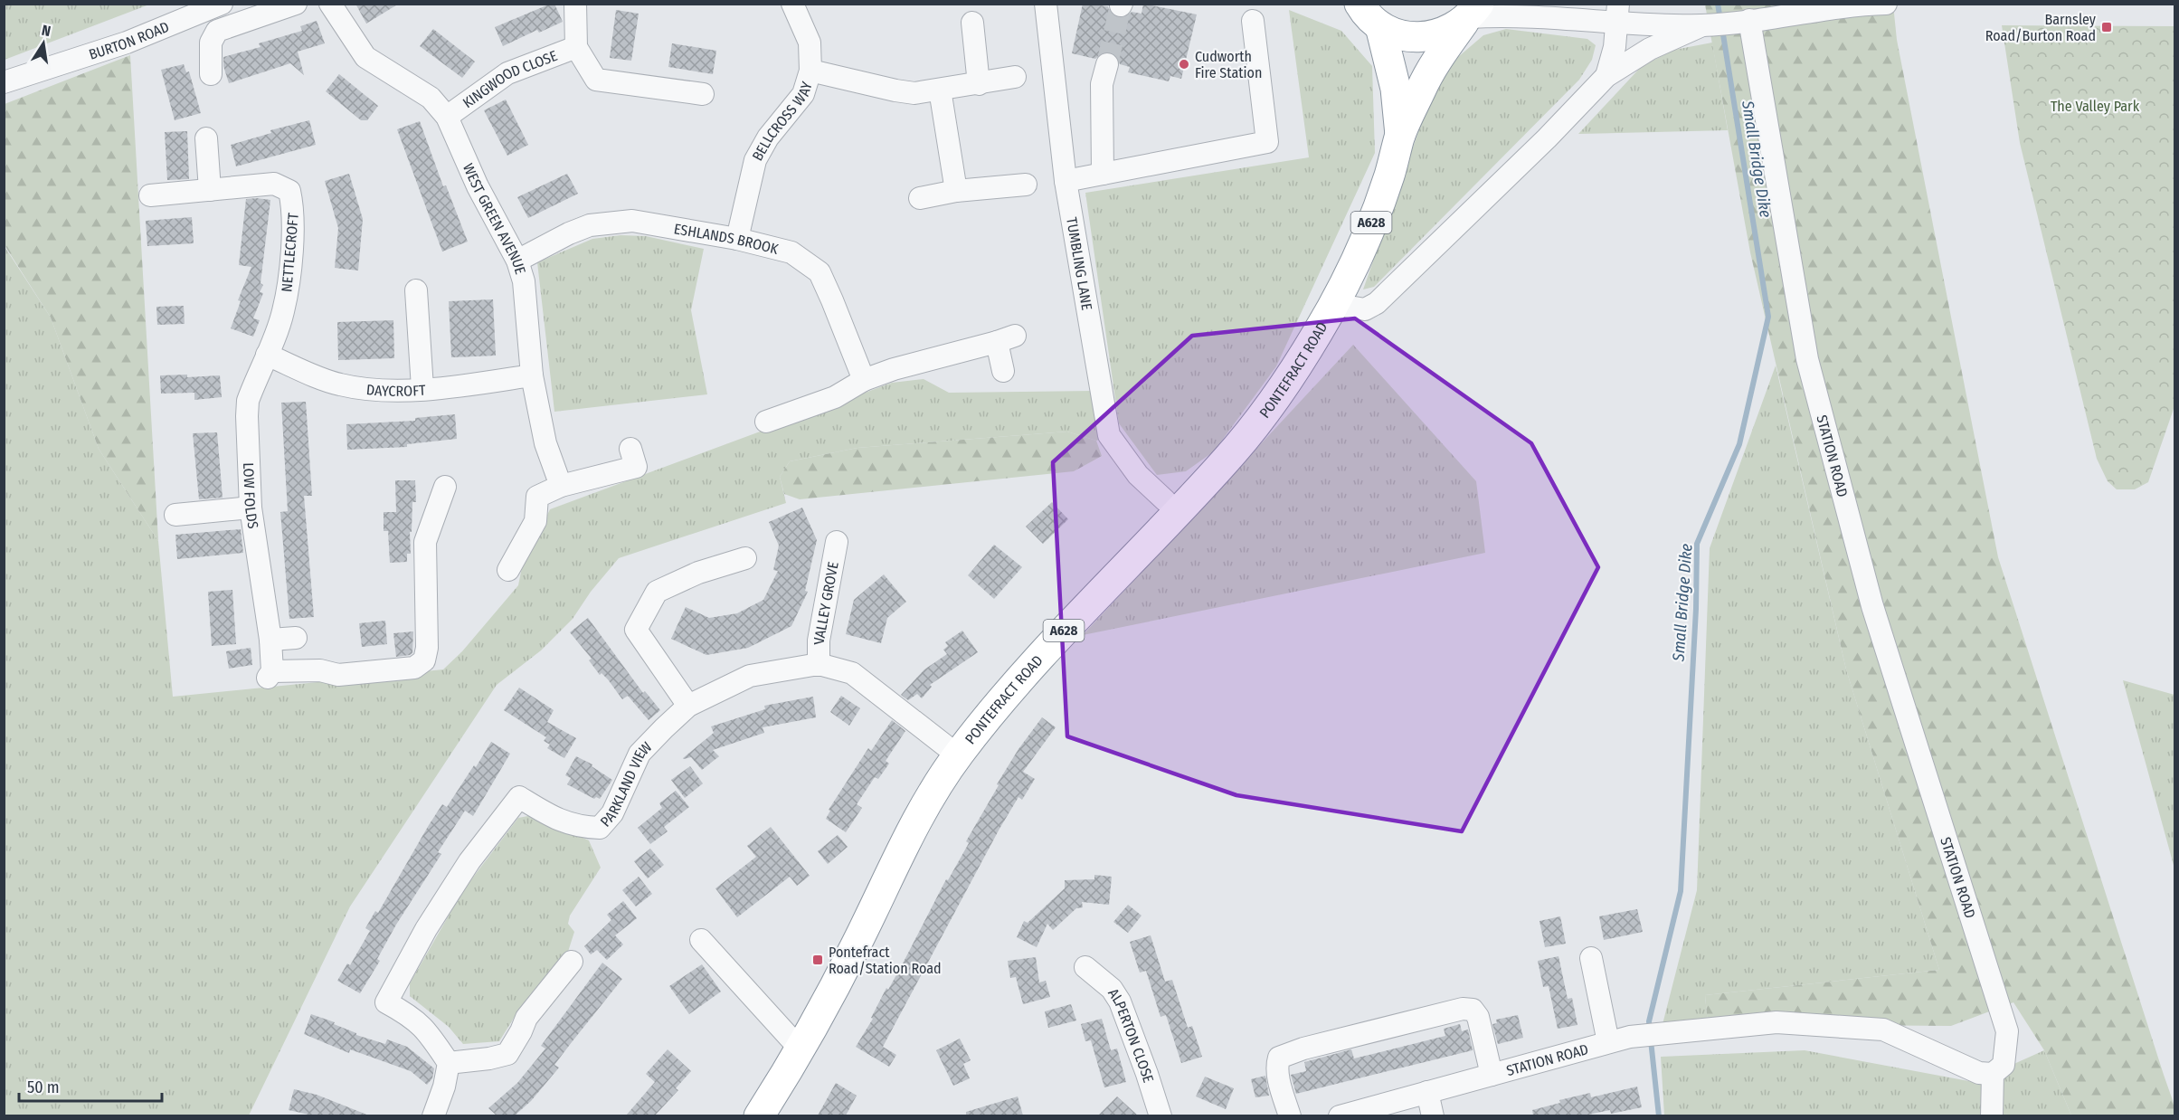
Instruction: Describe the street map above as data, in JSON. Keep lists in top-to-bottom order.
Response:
{
  "streets": {
    "highway": ["A628", "PONTEFRACT ROAD"],
    "street": [
      "BURTON ROAD",
      "KINGWOOD CLOSE",
      "BELLCROSS WAY",
      "WEST GREEN AVENUE",
      "ESHLANDS BROOK",
      "NETTLECROFT",
      "TUMBLING LANE",
      "DAYCROFT",
      "STATION ROAD",
      "LOW FOLDS",
      "VALLEY GROVE",
      "PARKLAND VIEW",
      "ALPERTON CLOSE"
    ]
  },
  "crossings": [
    ["KINGWOOD CLOSE", "WEST GREEN AVENUE"],
    ["BELLCROSS WAY", "ESHLANDS BROOK"],
    ["WEST GREEN AVENUE", "ESHLANDS BROOK"],
    ["WEST GREEN AVENUE", "DAYCROFT"],
    ["NETTLECROFT", "DAYCROFT"],
    ["NETTLECROFT", "LOW FOLDS"],
    ["PONTEFRACT ROAD", "STATION ROAD"],
    ["PONTEFRACT ROAD", "PARKLAND VIEW"],
    ["DAYCROFT", "LOW FOLDS"],
    ["VALLEY GROVE", "PARKLAND VIEW"]
  ],
  "water": ["Small Bridge Dike"],
  "parks": ["The Valley Park"],
  "places": {
    "transit": ["Barnsley Road/Burton Road", "Pontefract Road/Station Road"],
    "other": ["Cudworth Fire Station"]
  },
  "scale_bar": "50 m",
  "north": "top"
}
